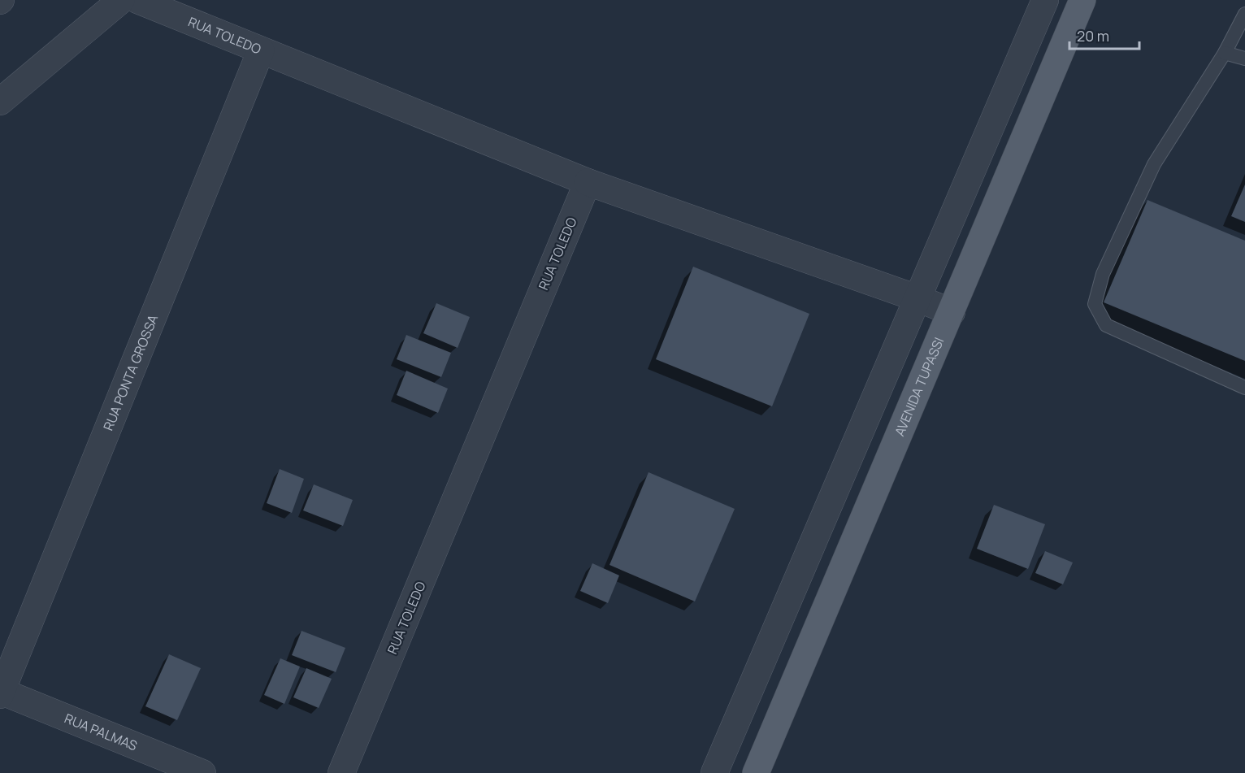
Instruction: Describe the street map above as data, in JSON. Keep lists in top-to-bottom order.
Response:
{
  "streets": {
    "main road": ["AVENIDA TUPASSI"],
    "street": ["RUA TOLEDO", "RUA PONTA GROSSA", "RUA PALMAS"]
  },
  "crossings": [
    ["RUA TOLEDO", "RUA PONTA GROSSA"],
    ["RUA PONTA GROSSA", "RUA PALMAS"]
  ],
  "scale_bar": "20 m"
}
